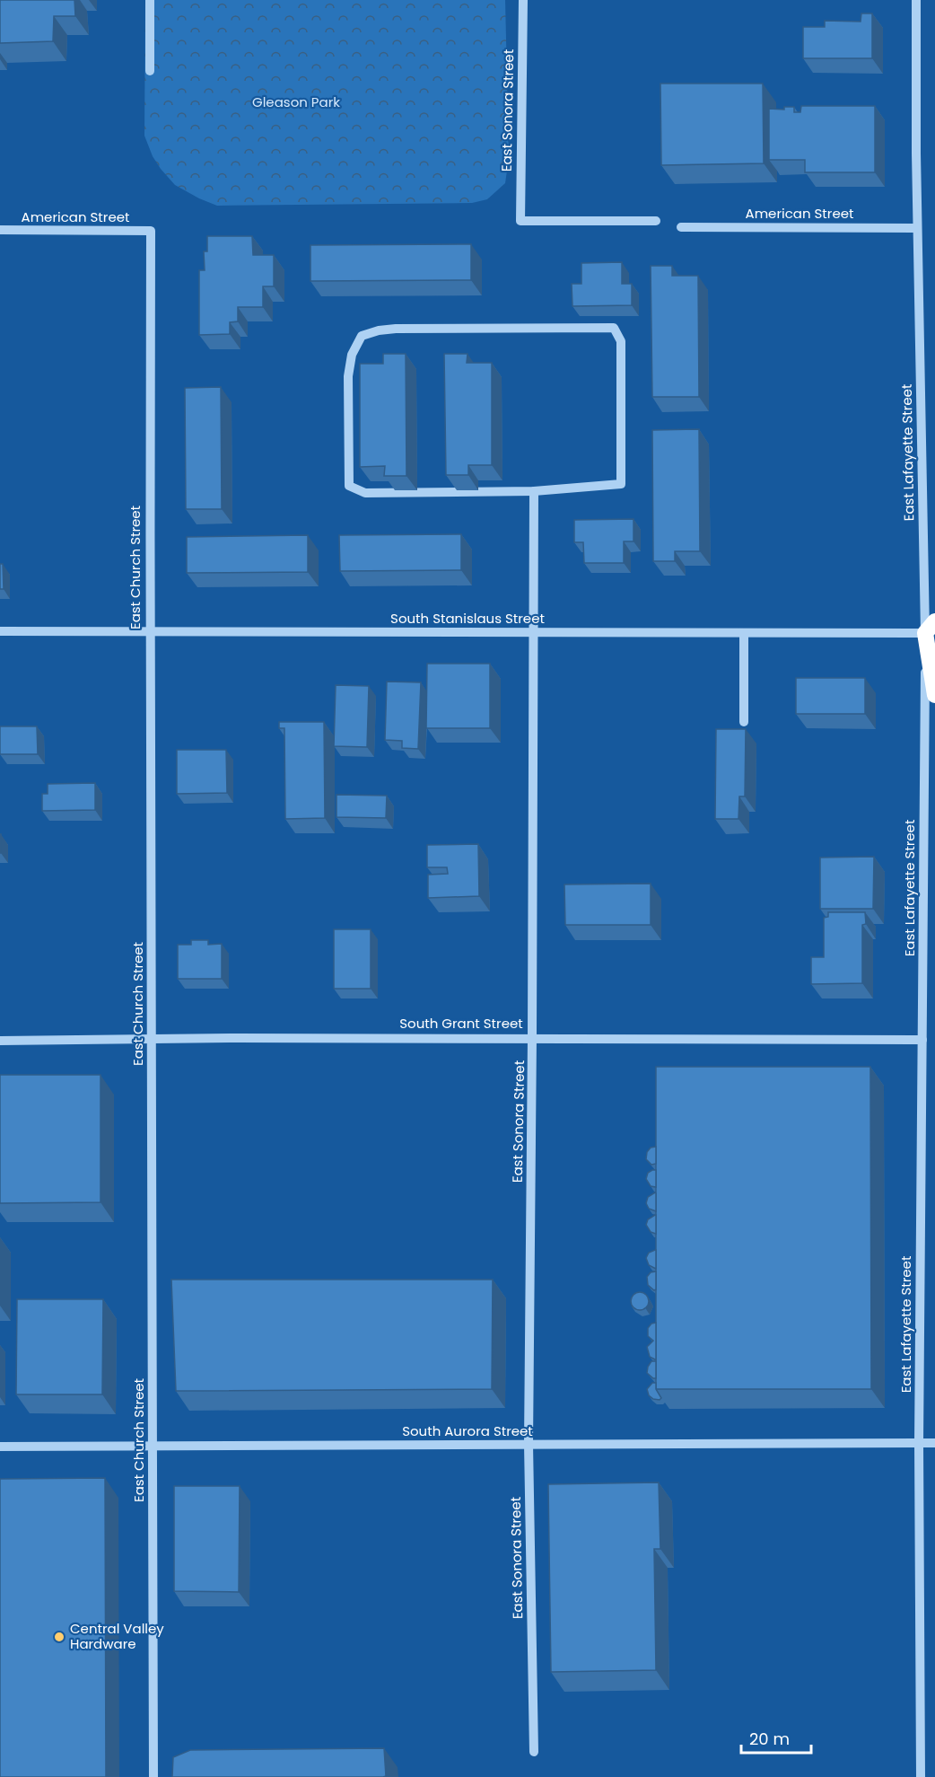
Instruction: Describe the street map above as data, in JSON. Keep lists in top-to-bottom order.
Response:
{
  "streets": {
    "street": [
      "East Sonora Street",
      "American Street",
      "East Lafayette Street",
      "East Church Street",
      "South Stanislaus Street",
      "South Grant Street",
      "South Aurora Street"
    ]
  },
  "crossings": [
    ["East Sonora Street", "South Stanislaus Street"],
    ["East Sonora Street", "South Grant Street"],
    ["East Sonora Street", "South Aurora Street"],
    ["American Street", "East Lafayette Street"],
    ["American Street", "East Church Street"],
    ["East Lafayette Street", "South Stanislaus Street"],
    ["East Lafayette Street", "South Grant Street"],
    ["East Lafayette Street", "South Aurora Street"],
    ["East Church Street", "South Stanislaus Street"],
    ["East Church Street", "South Grant Street"],
    ["East Church Street", "South Aurora Street"]
  ],
  "parks": ["Gleason Park"],
  "places": ["Central Valley Hardware"],
  "scale_bar": "20 m"
}
